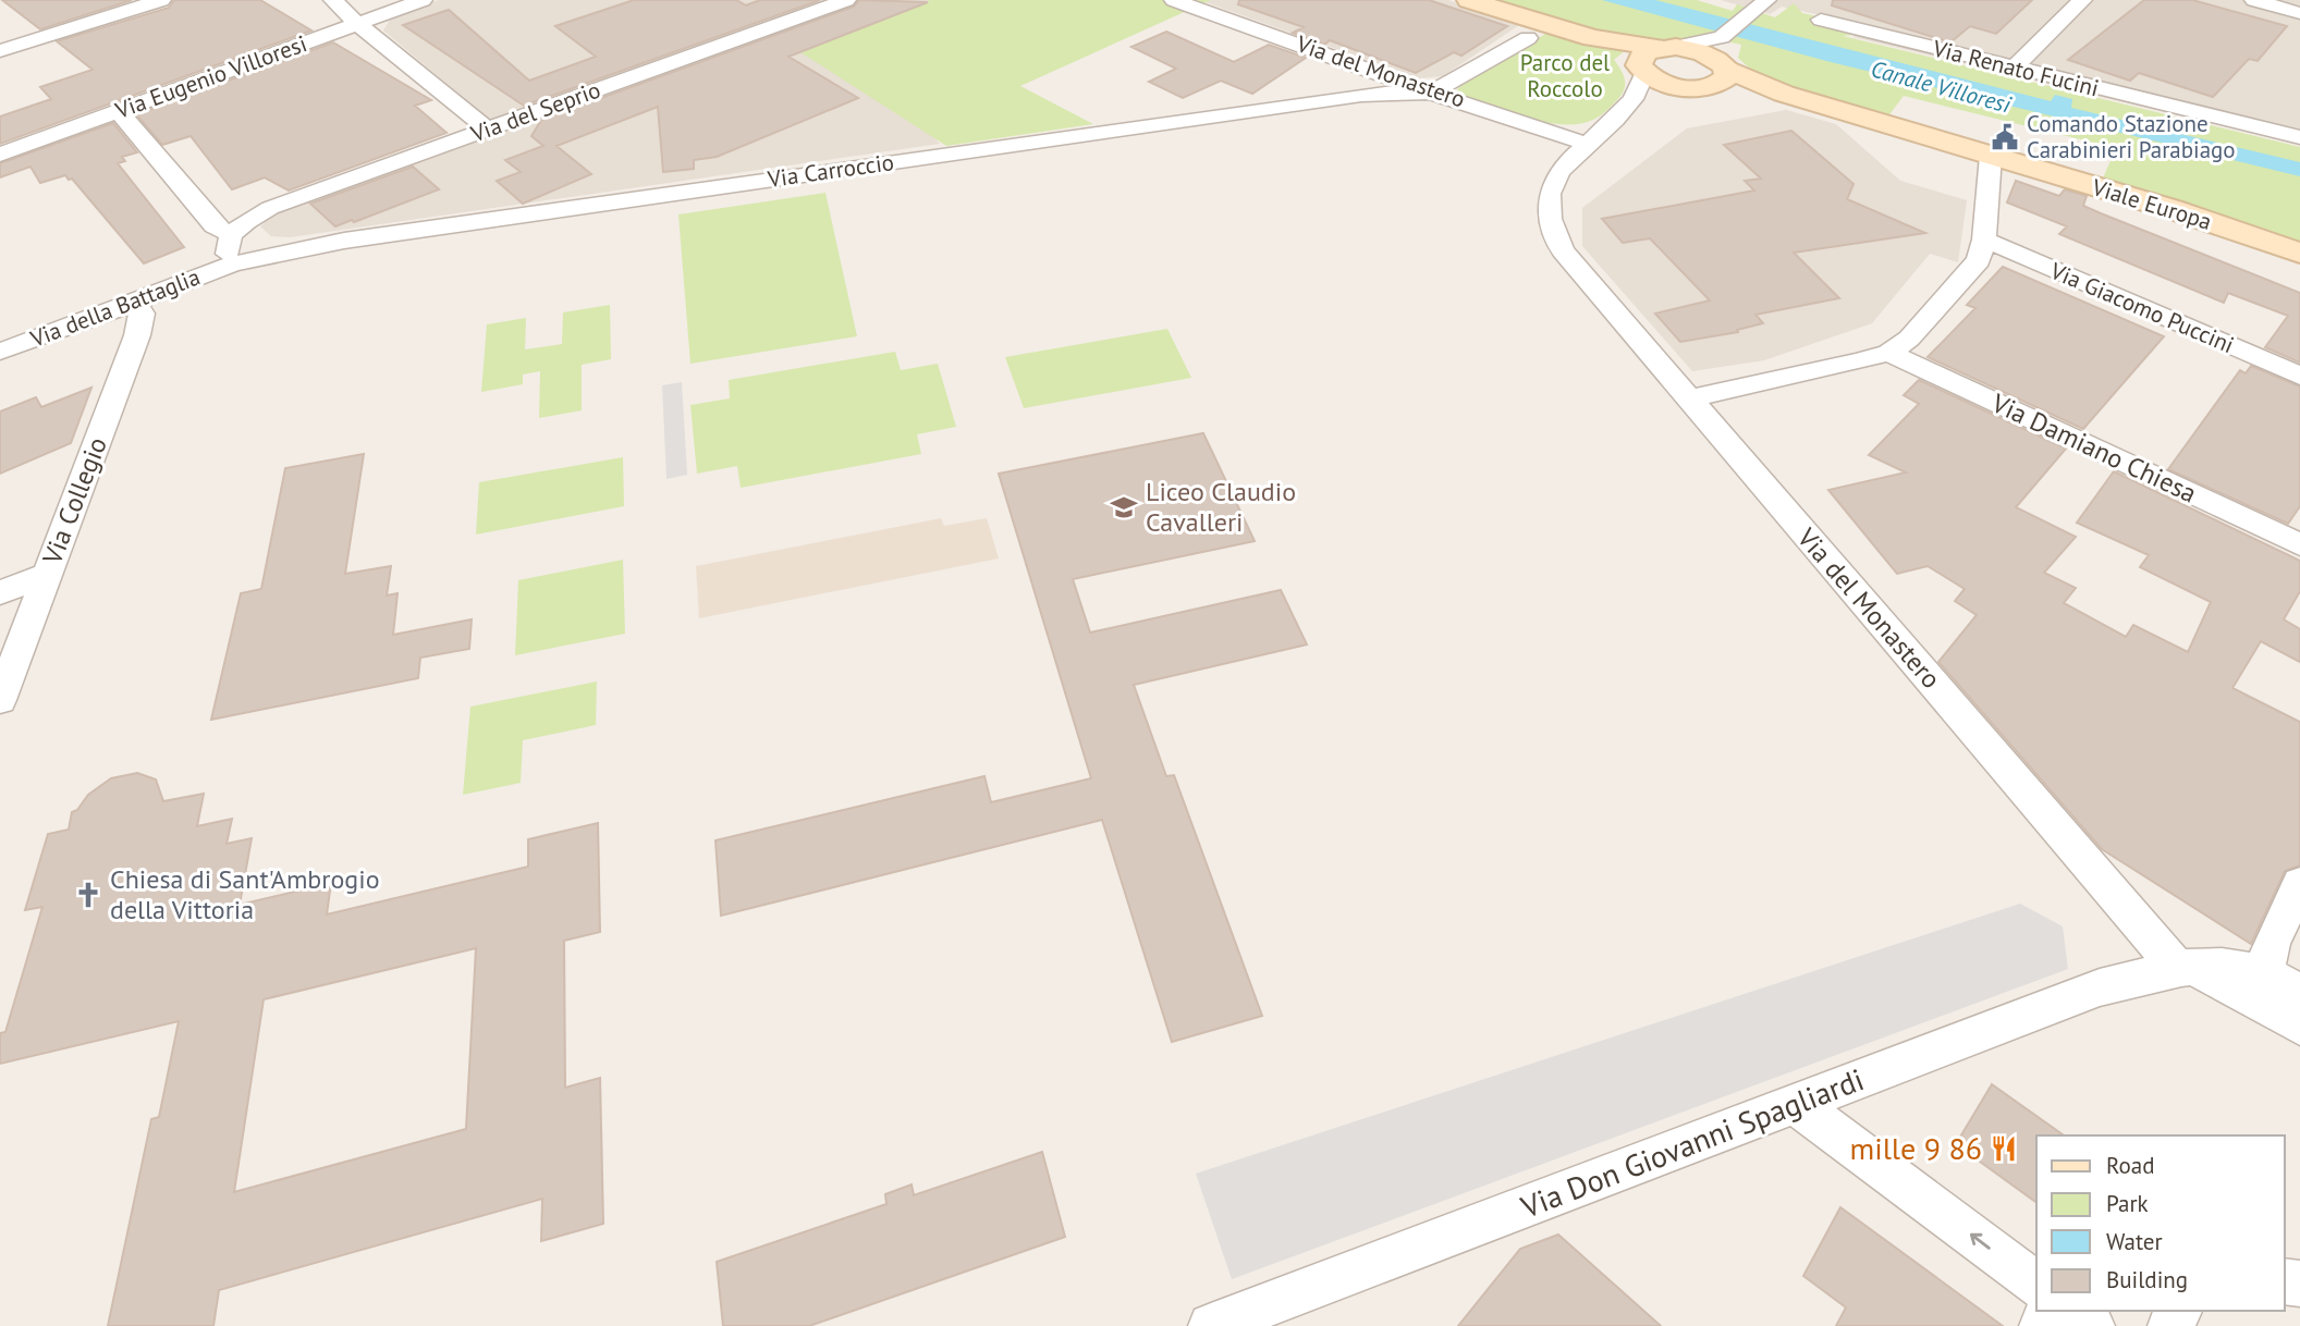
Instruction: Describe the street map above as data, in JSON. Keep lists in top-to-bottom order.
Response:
{
  "streets": {
    "street": [
      "Via Renato Fucini",
      "Via del Monastero",
      "Via Eugenio Villoresi",
      "Via del Seprio",
      "Via Carroccio",
      "Viale Europa",
      "Via della Battaglia",
      "Via Giacomo Puccini",
      "Via Damiano Chiesa",
      "Via Collegio",
      "Via Don Giovanni Spagliardi"
    ]
  },
  "crossings": [
    ["Via del Monastero", "Via Carroccio"],
    ["Via del Monastero", "Via Don Giovanni Spagliardi"],
    ["Via Carroccio", "Via della Battaglia"],
    ["Via della Battaglia", "Via Collegio"]
  ],
  "water": ["Canale Villoresi"],
  "parks": ["Parco del Roccolo"],
  "places": {
    "public building": ["Comando Stazione Carabinieri Parabiago"],
    "school or university": ["Liceo Claudio Cavalleri"],
    "church": ["Chiesa di Sant'Ambrogio della Vittoria"],
    "restaurant": ["mille 9 86"]
  },
  "legend": [
    "Road",
    "Park",
    "Water",
    "Building"
  ]
}
